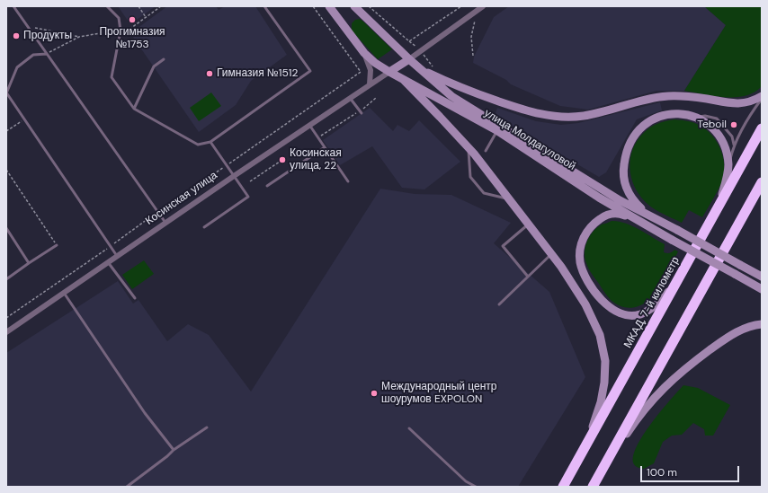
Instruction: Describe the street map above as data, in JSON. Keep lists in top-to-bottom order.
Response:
{
  "streets": {
    "highway": ["МКАД, 7-й километр"],
    "main road": ["улица Молдагуловой", "Косинская улица"]
  },
  "crossings": [
    ["улица Молдагуловой", "Косинская улица"]
  ],
  "places": [
    "Прогимназия №1753",
    "Продукты",
    "Гимназия №1512",
    "Teboil",
    "Косинская улица, 22",
    "Международный центр шоурумов EXPOLON"
  ],
  "scale_bar": "100 m"
}
